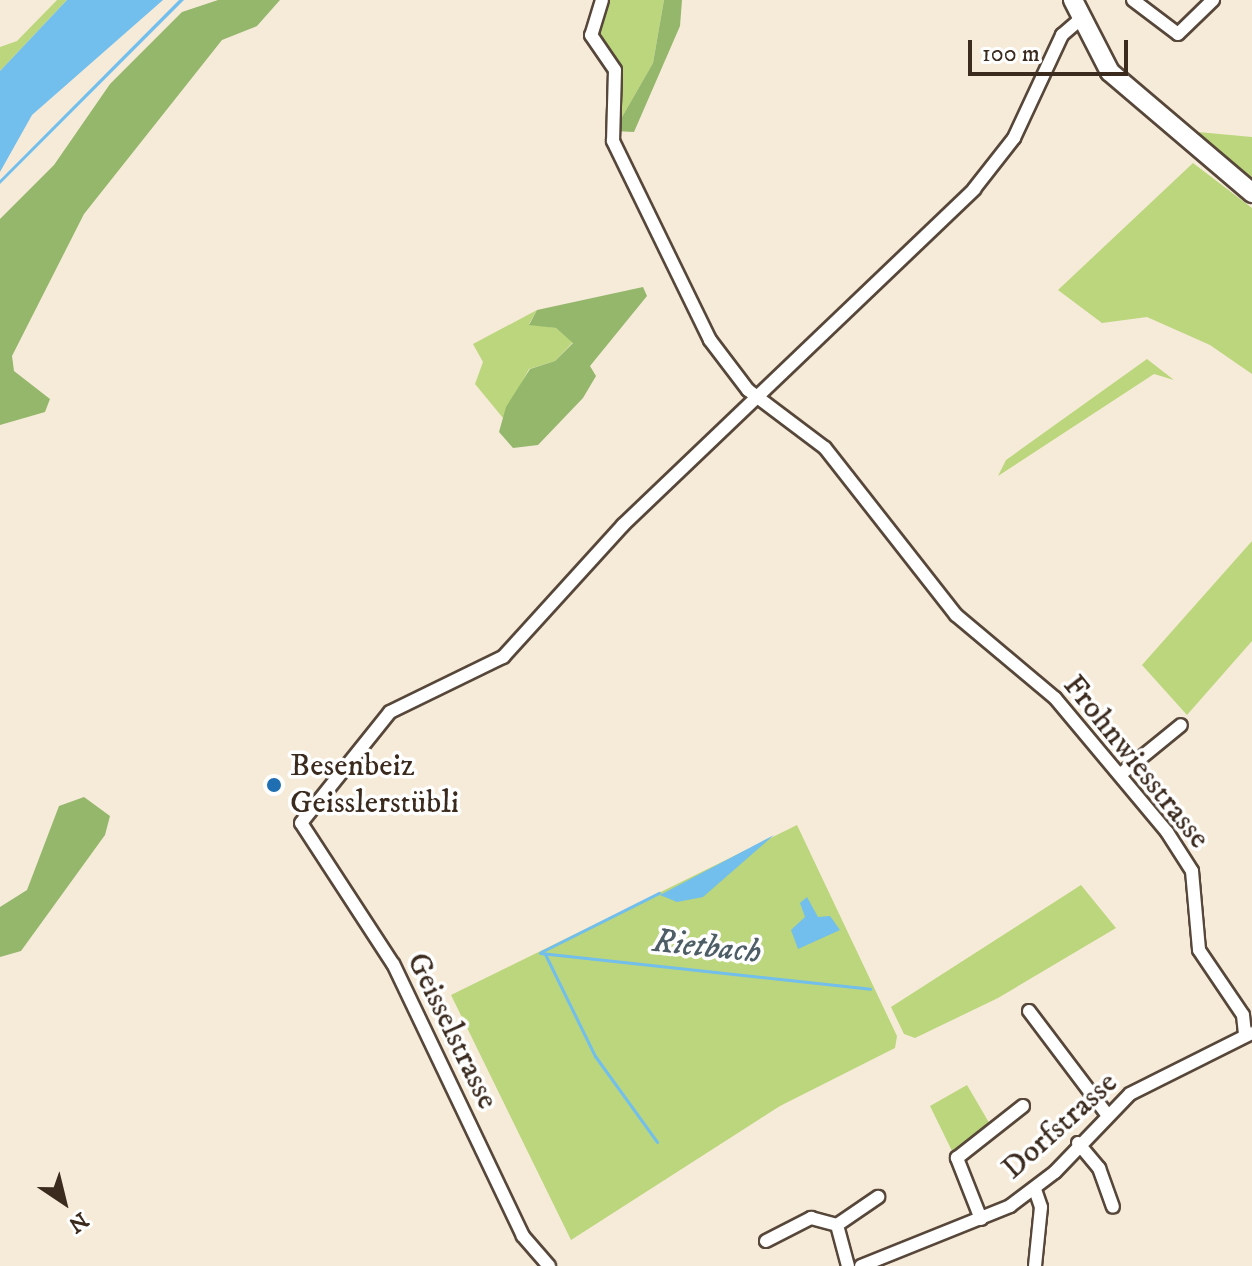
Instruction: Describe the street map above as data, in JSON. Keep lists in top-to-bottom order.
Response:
{
  "streets": {
    "street": ["Frohnwiesstrasse", "Geisselstrasse", "Dorfstrasse"]
  },
  "crossings": [
    ["Frohnwiesstrasse", "Geisselstrasse"],
    ["Frohnwiesstrasse", "Dorfstrasse"]
  ],
  "water": ["Rietbach"],
  "places": ["Besenbeiz Geisslerstübli"],
  "scale_bar": "100 m",
  "north": "bottom right"
}
